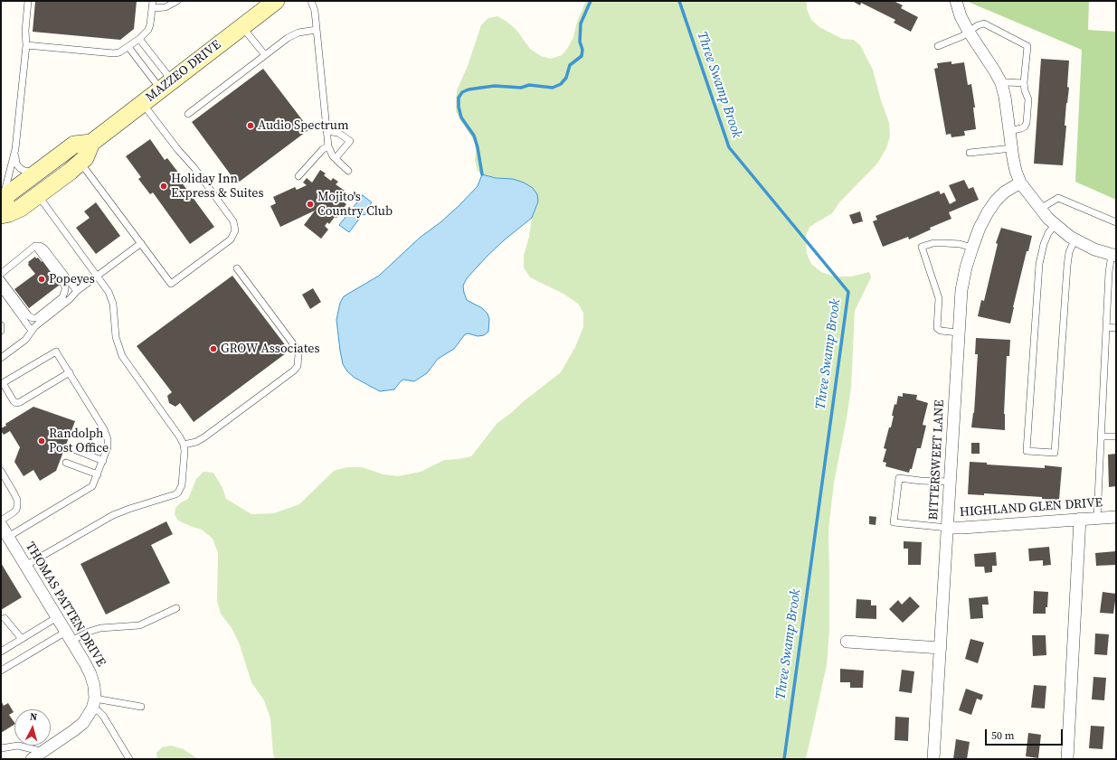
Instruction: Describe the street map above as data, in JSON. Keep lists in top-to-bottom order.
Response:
{
  "streets": {
    "main road": ["MAZZEO DRIVE"],
    "street": ["BITTERSWEET LANE", "HIGHLAND GLEN DRIVE", "THOMAS PATTEN DRIVE"]
  },
  "crossings": [
    ["BITTERSWEET LANE", "HIGHLAND GLEN DRIVE"]
  ],
  "water": ["Three Swamp Brook"],
  "places": [
    "Audio Spectrum",
    "Holiday Inn Express & Suites",
    "Mojito's Country Club",
    "Popeyes",
    "GROW Associates",
    "Randolph Post Office"
  ],
  "scale_bar": "50 m",
  "north": "top"
}
